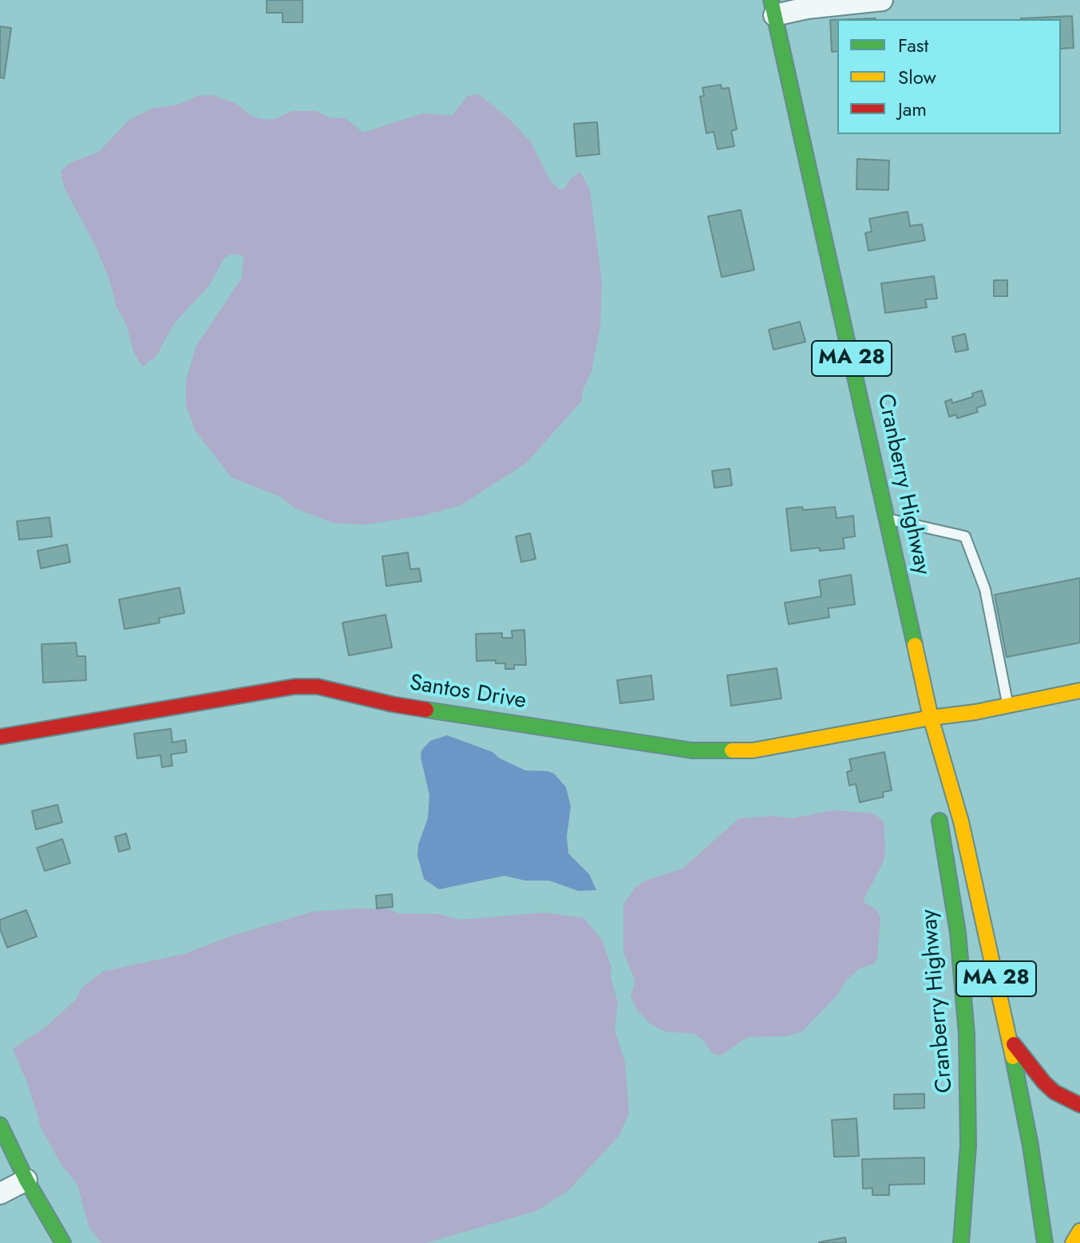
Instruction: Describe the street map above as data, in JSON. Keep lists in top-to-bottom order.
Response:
{
  "streets": {
    "main road": ["MA 28", "Cranberry Highway", "Santos Drive"]
  },
  "crossings": [
    ["Cranberry Highway", "Santos Drive"]
  ],
  "legend": ["Fast", "Slow", "Jam"]
}
